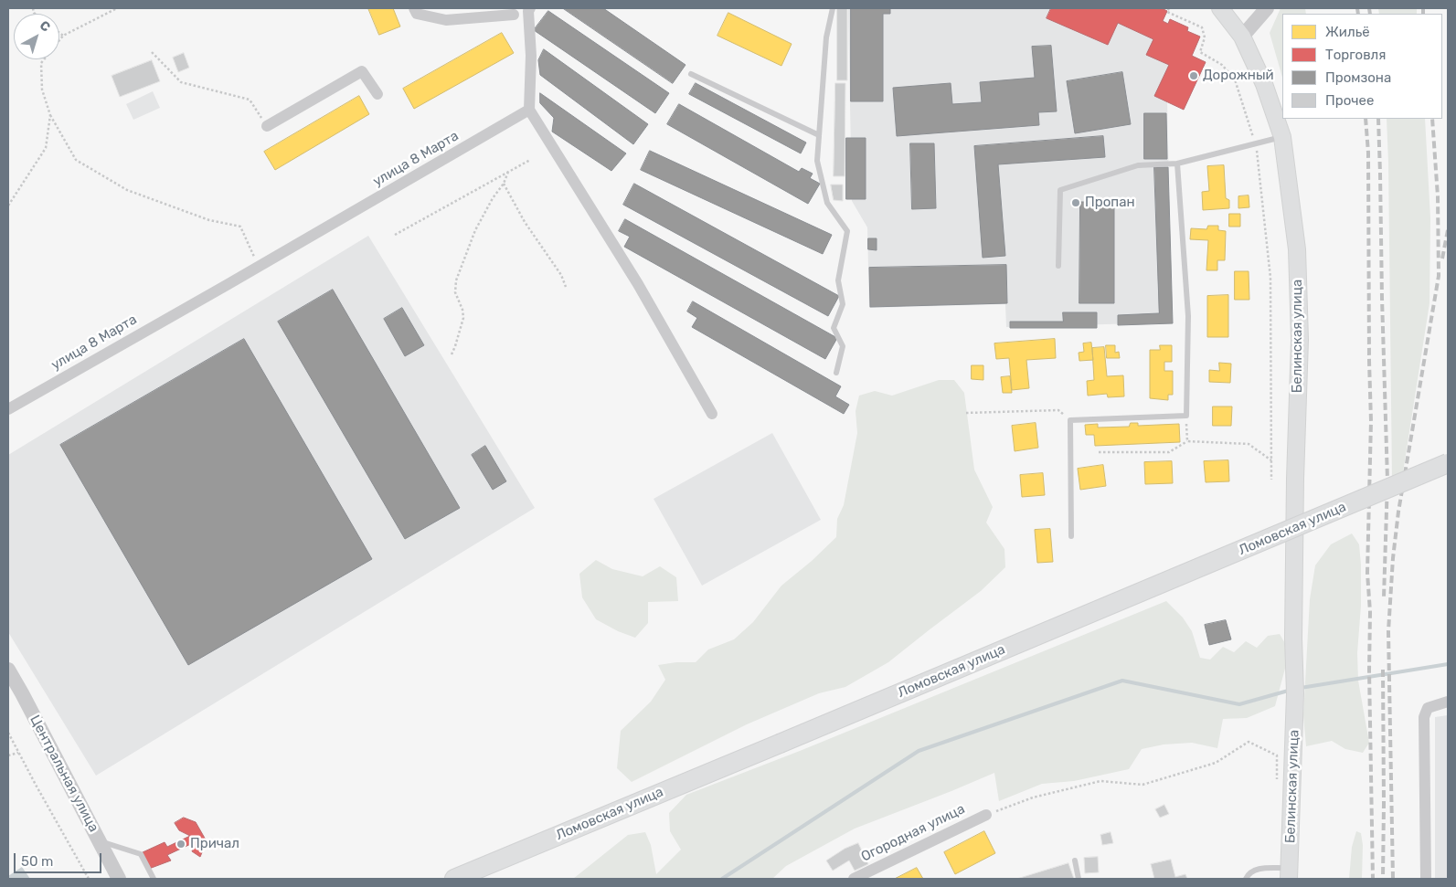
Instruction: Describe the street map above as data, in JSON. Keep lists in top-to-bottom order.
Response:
{
  "streets": {
    "main road": ["Белинская улица", "Ломовская улица"],
    "street": ["улица 8 Марта", "Центральная улица", "Огородная улица"]
  },
  "places": ["Дорожный", "Пропан", "Причал"],
  "legend": [
    "Жильё",
    "Торговля",
    "Промзона",
    "Прочее"
  ],
  "scale_bar": "50 m",
  "north": "top right"
}
